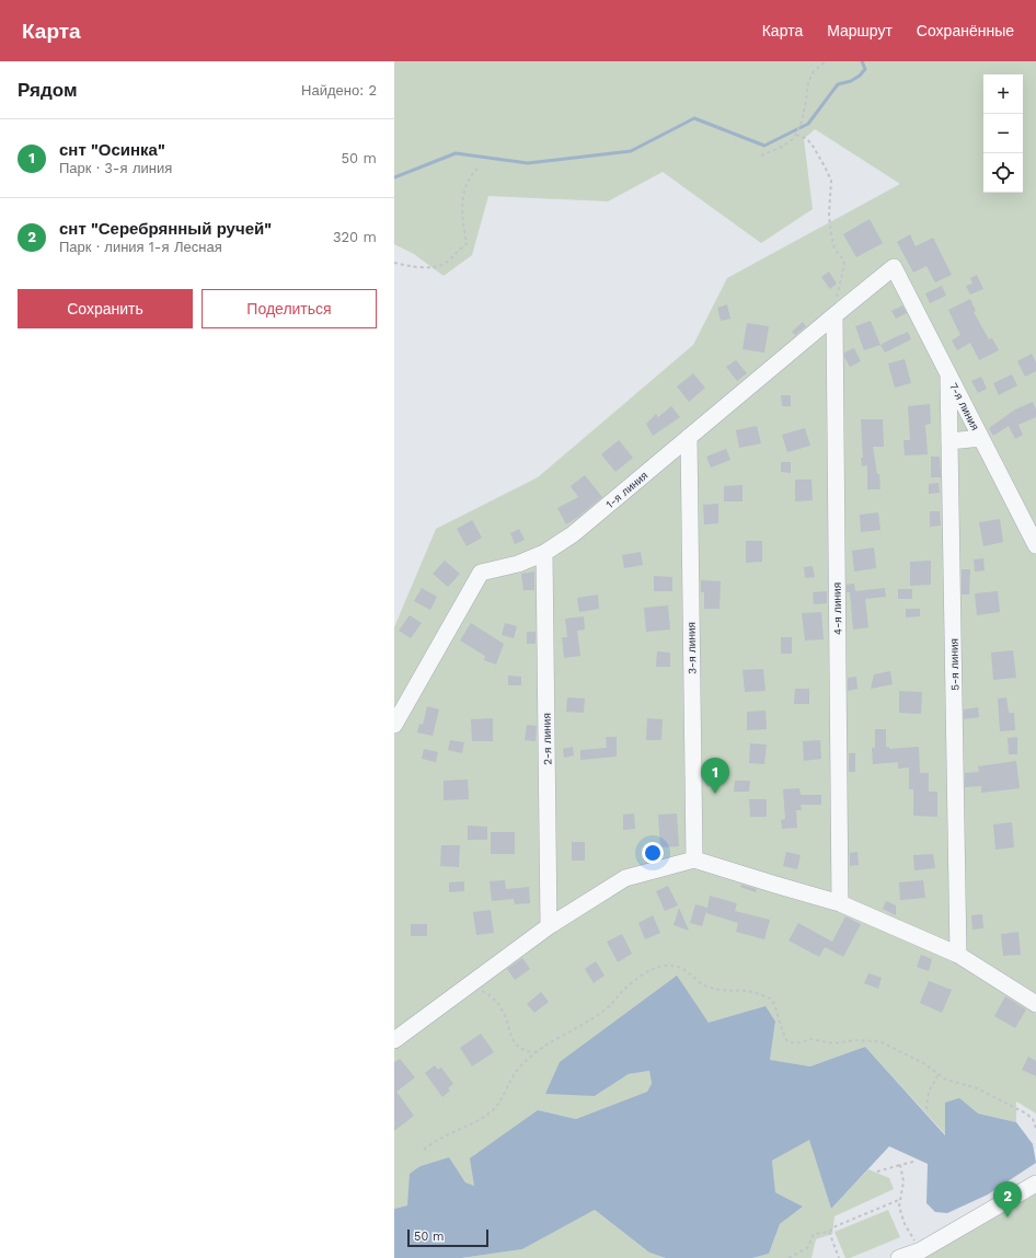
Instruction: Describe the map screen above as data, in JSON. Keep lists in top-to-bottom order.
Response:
{
  "streets": {
    "street": [
      "7-я линия",
      "1-я линия",
      "4-я линия",
      "3-я линия",
      "5-я линия",
      "2-я линия"
    ]
  },
  "crossings": [
    ["7-я линия", "1-я линия"],
    ["7-я линия", "5-я линия"],
    ["1-я линия", "4-я линия"],
    ["1-я линия", "3-я линия"],
    ["1-я линия", "2-я линия"]
  ],
  "scale_bar": "50 m",
  "page": {
    "header": "Карта",
    "nav": ["Карта", "Маршрут", "Сохранённые"],
    "heading": ["Рядом", "Найдено: 2"],
    "map_buttons": ["+", "−"],
    "list": [
      {
        "mark": "1",
        "name": "снт \"Осинка\"",
        "note": "Парк · 3-я линия",
        "value": "50 m"
      },
      {
        "mark": "2",
        "name": "снт \"Серебрянный ручей\"",
        "note": "Парк · линия 1-я Лесная",
        "value": "320 m"
      }
    ],
    "buttons": ["Сохранить", "Поделиться"],
    "pins": ["1", "2"],
    "scale": "50 m"
  }
}
